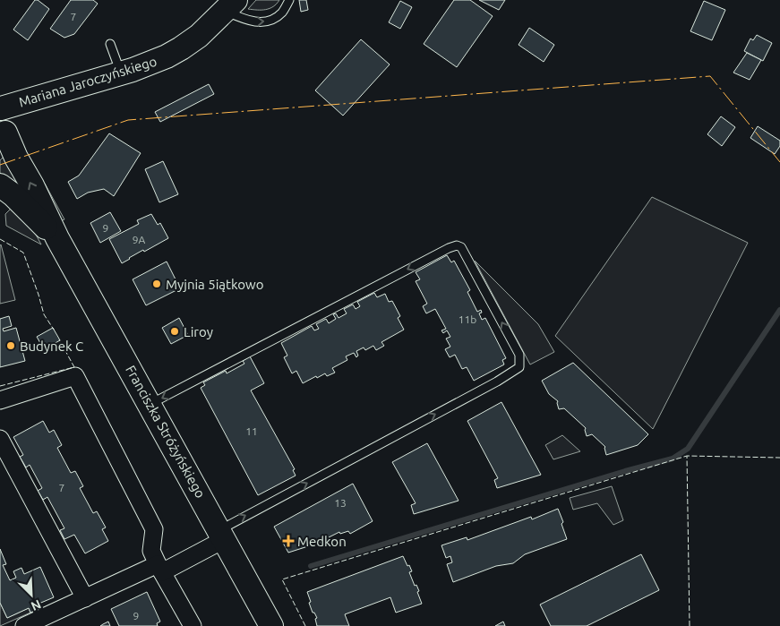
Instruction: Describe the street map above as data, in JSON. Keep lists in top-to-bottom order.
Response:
{
  "streets": {
    "street": ["Mariana Jaroczyńskiego", "Franciszka Stróżyńskiego"]
  },
  "crossings": [
    ["Mariana Jaroczyńskiego", "Franciszka Stróżyńskiego"]
  ],
  "places": {
    "other": ["Myjnia 5iątkowo", "Liroy", "Budynek C"],
    "health": ["Medkon"]
  },
  "house_numbers": [
    "7",
    "9",
    "9A",
    "11b",
    "11",
    "7",
    "13",
    "9"
  ],
  "north": "bottom right"
}
